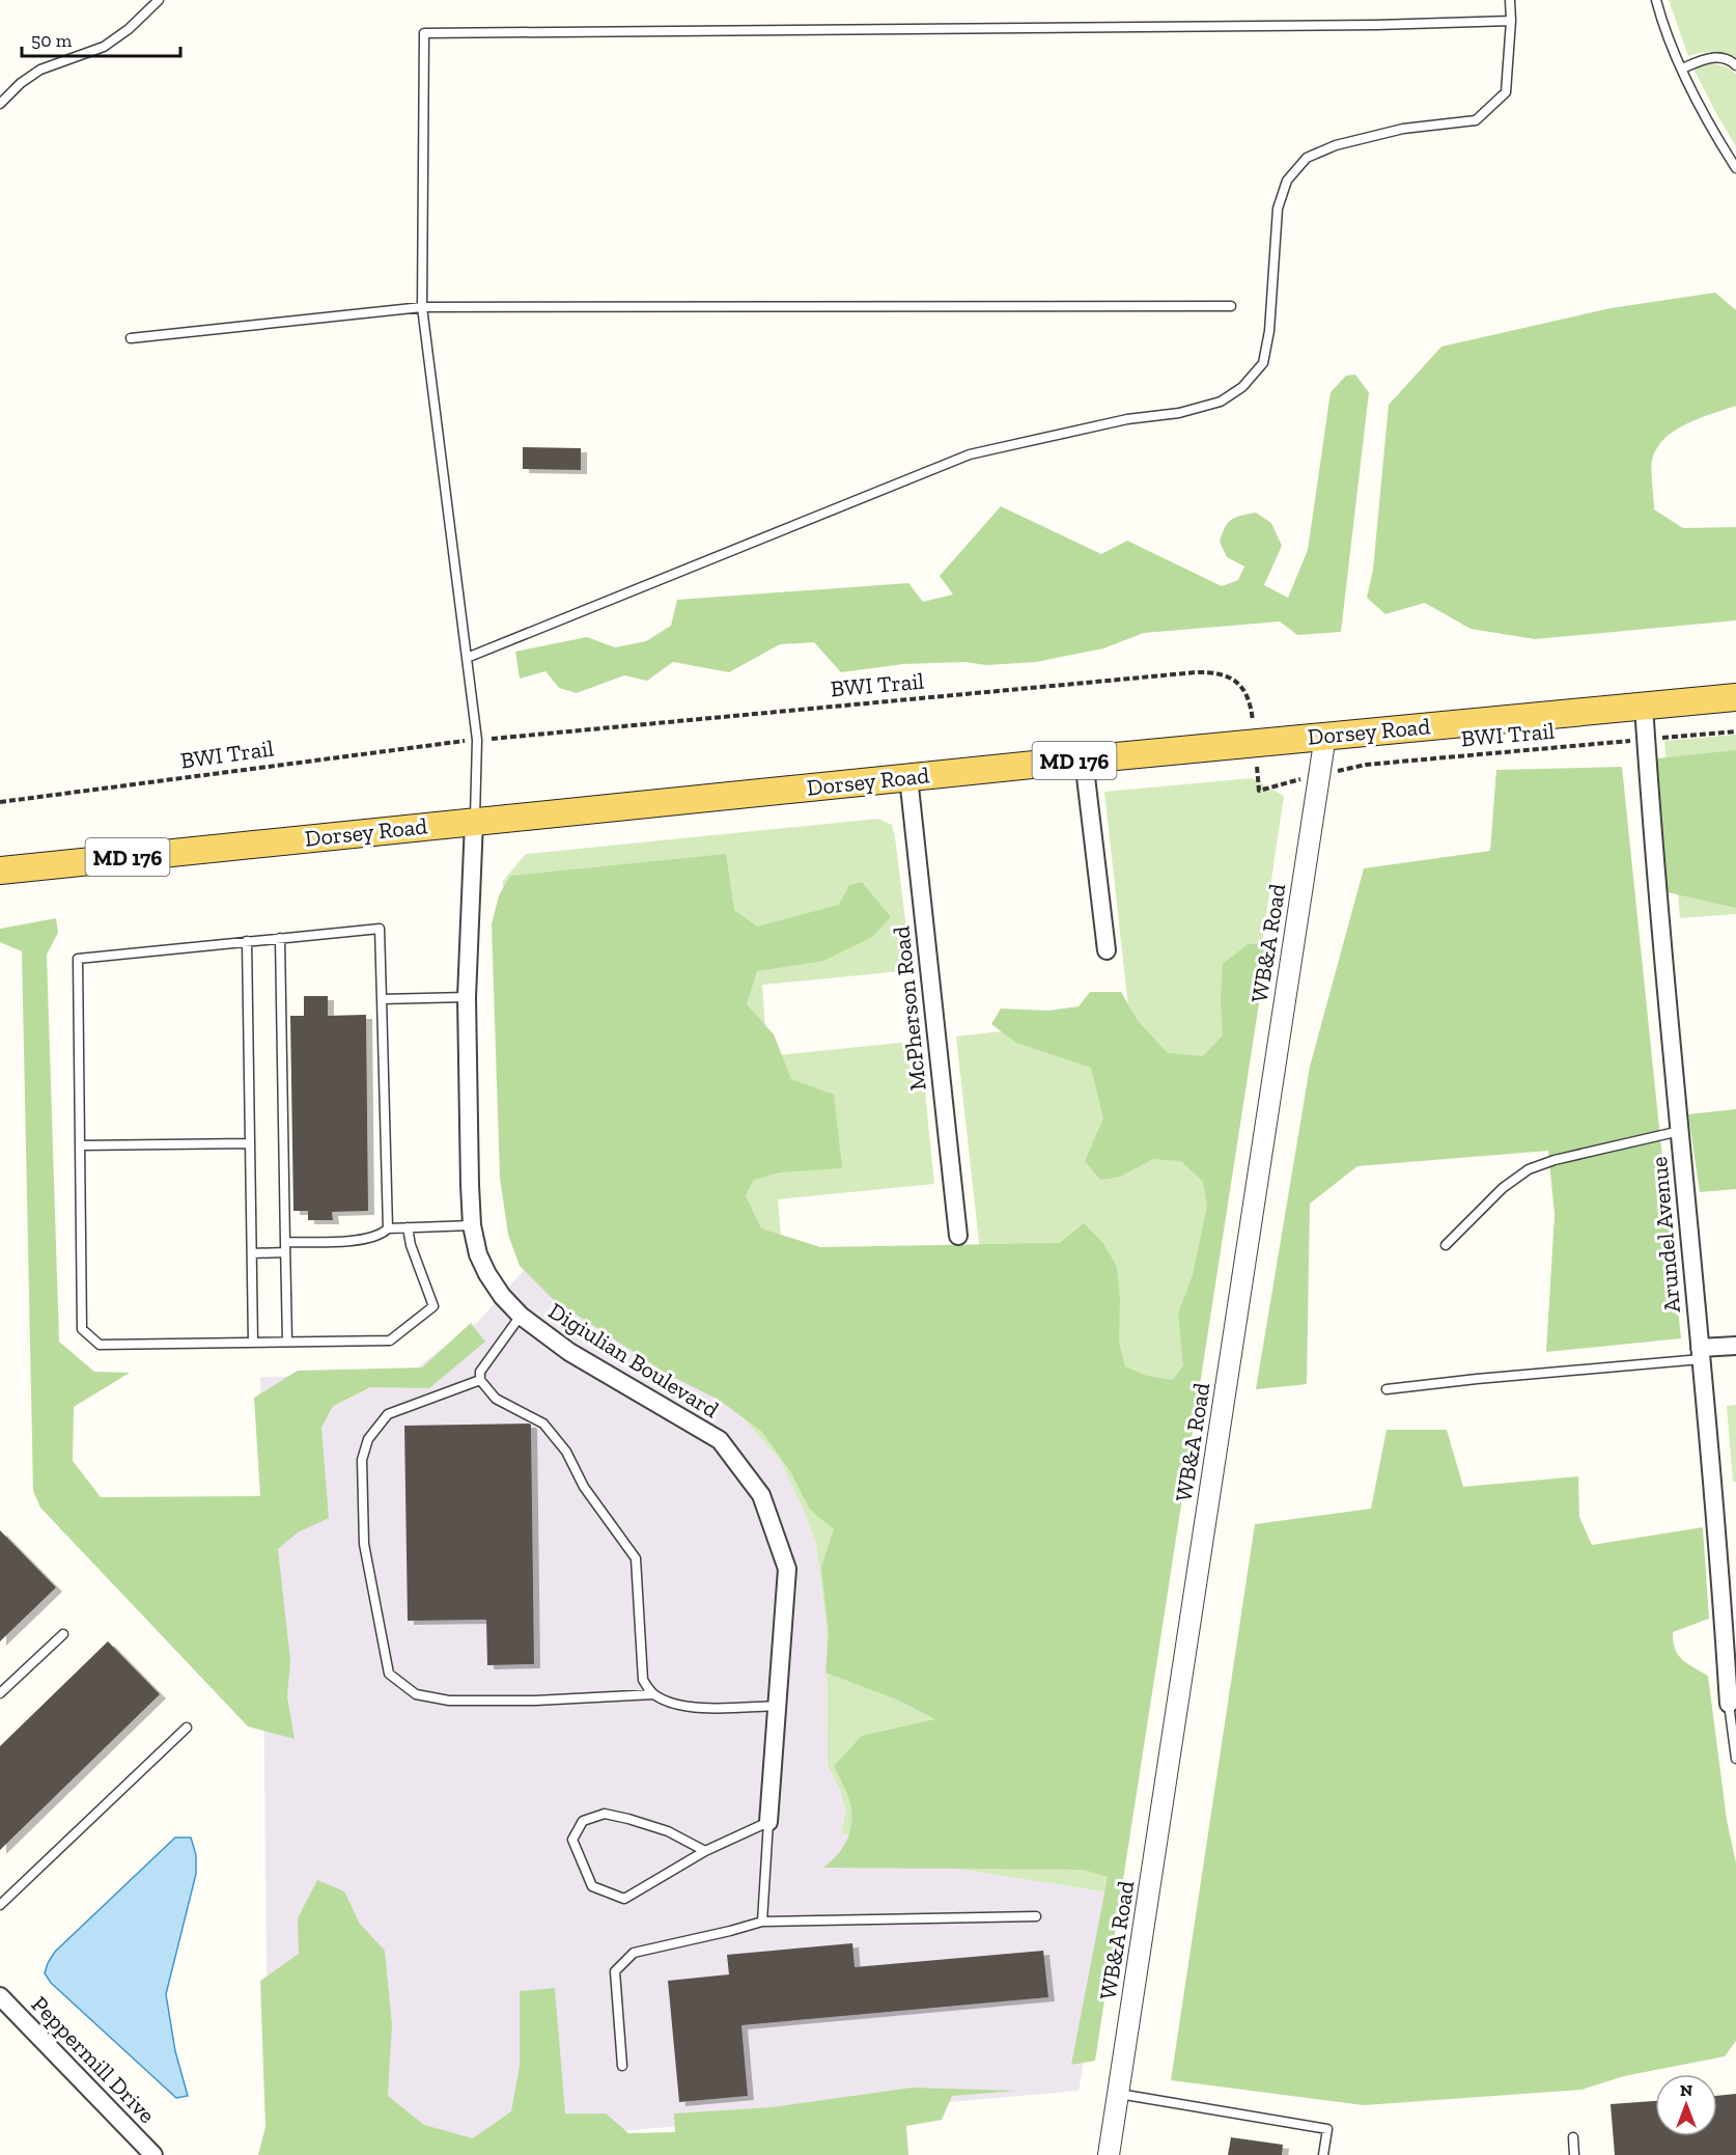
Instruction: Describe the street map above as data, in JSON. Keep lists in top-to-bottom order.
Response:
{
  "streets": {
    "main road": ["Dorsey Road", "MD 176"],
    "street": [
      "WB&A Road",
      "McPherson Road",
      "Arundel Avenue",
      "Digiulian Boulevard",
      "Peppermill Drive"
    ],
    "path": ["BWI Trail"]
  },
  "crossings": [
    ["Dorsey Road", "WB&A Road"],
    ["Dorsey Road", "McPherson Road"],
    ["Dorsey Road", "Arundel Avenue"],
    ["Dorsey Road", "Digiulian Boulevard"]
  ],
  "scale_bar": "50 m",
  "north": "top"
}
